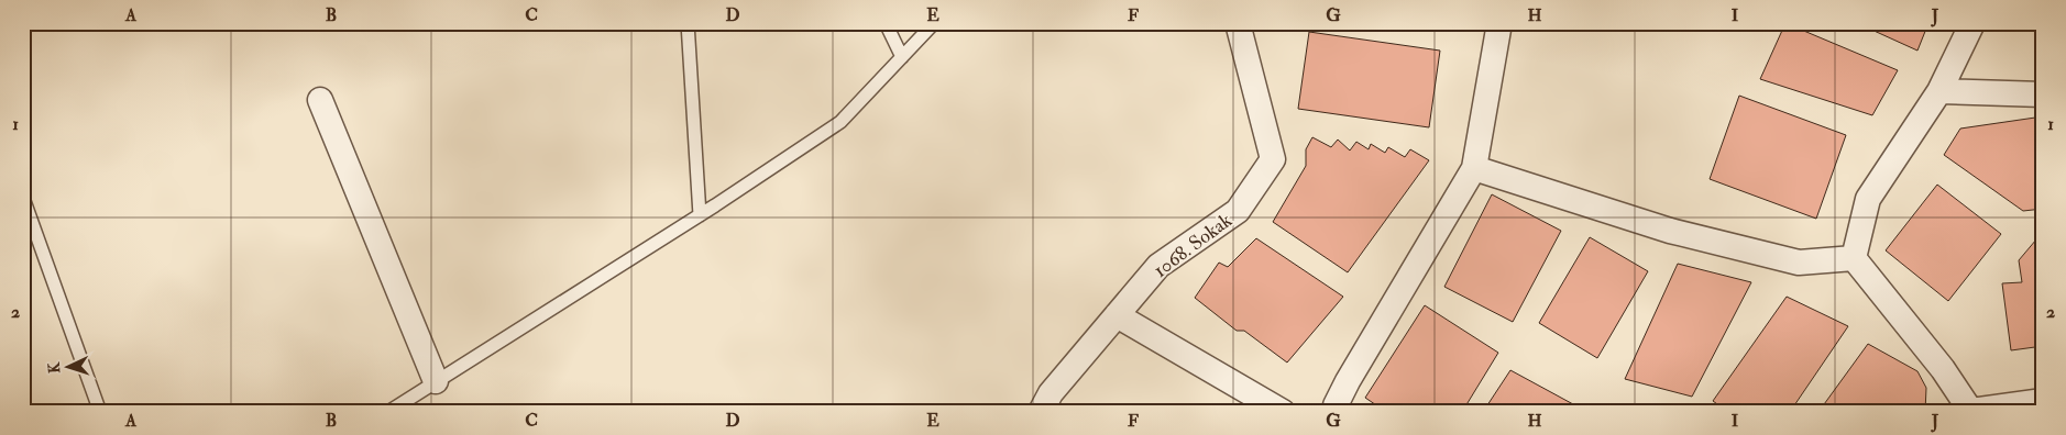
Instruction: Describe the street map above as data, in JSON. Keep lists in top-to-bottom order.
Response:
{
  "streets": {
    "street": ["1068. Sokak"]
  },
  "north": "left",
  "grid": {
    "columns": [
      "A",
      "B",
      "C",
      "D",
      "E",
      "F",
      "G",
      "H",
      "I",
      "J"
    ],
    "rows": ["1", "2"]
  }
}
